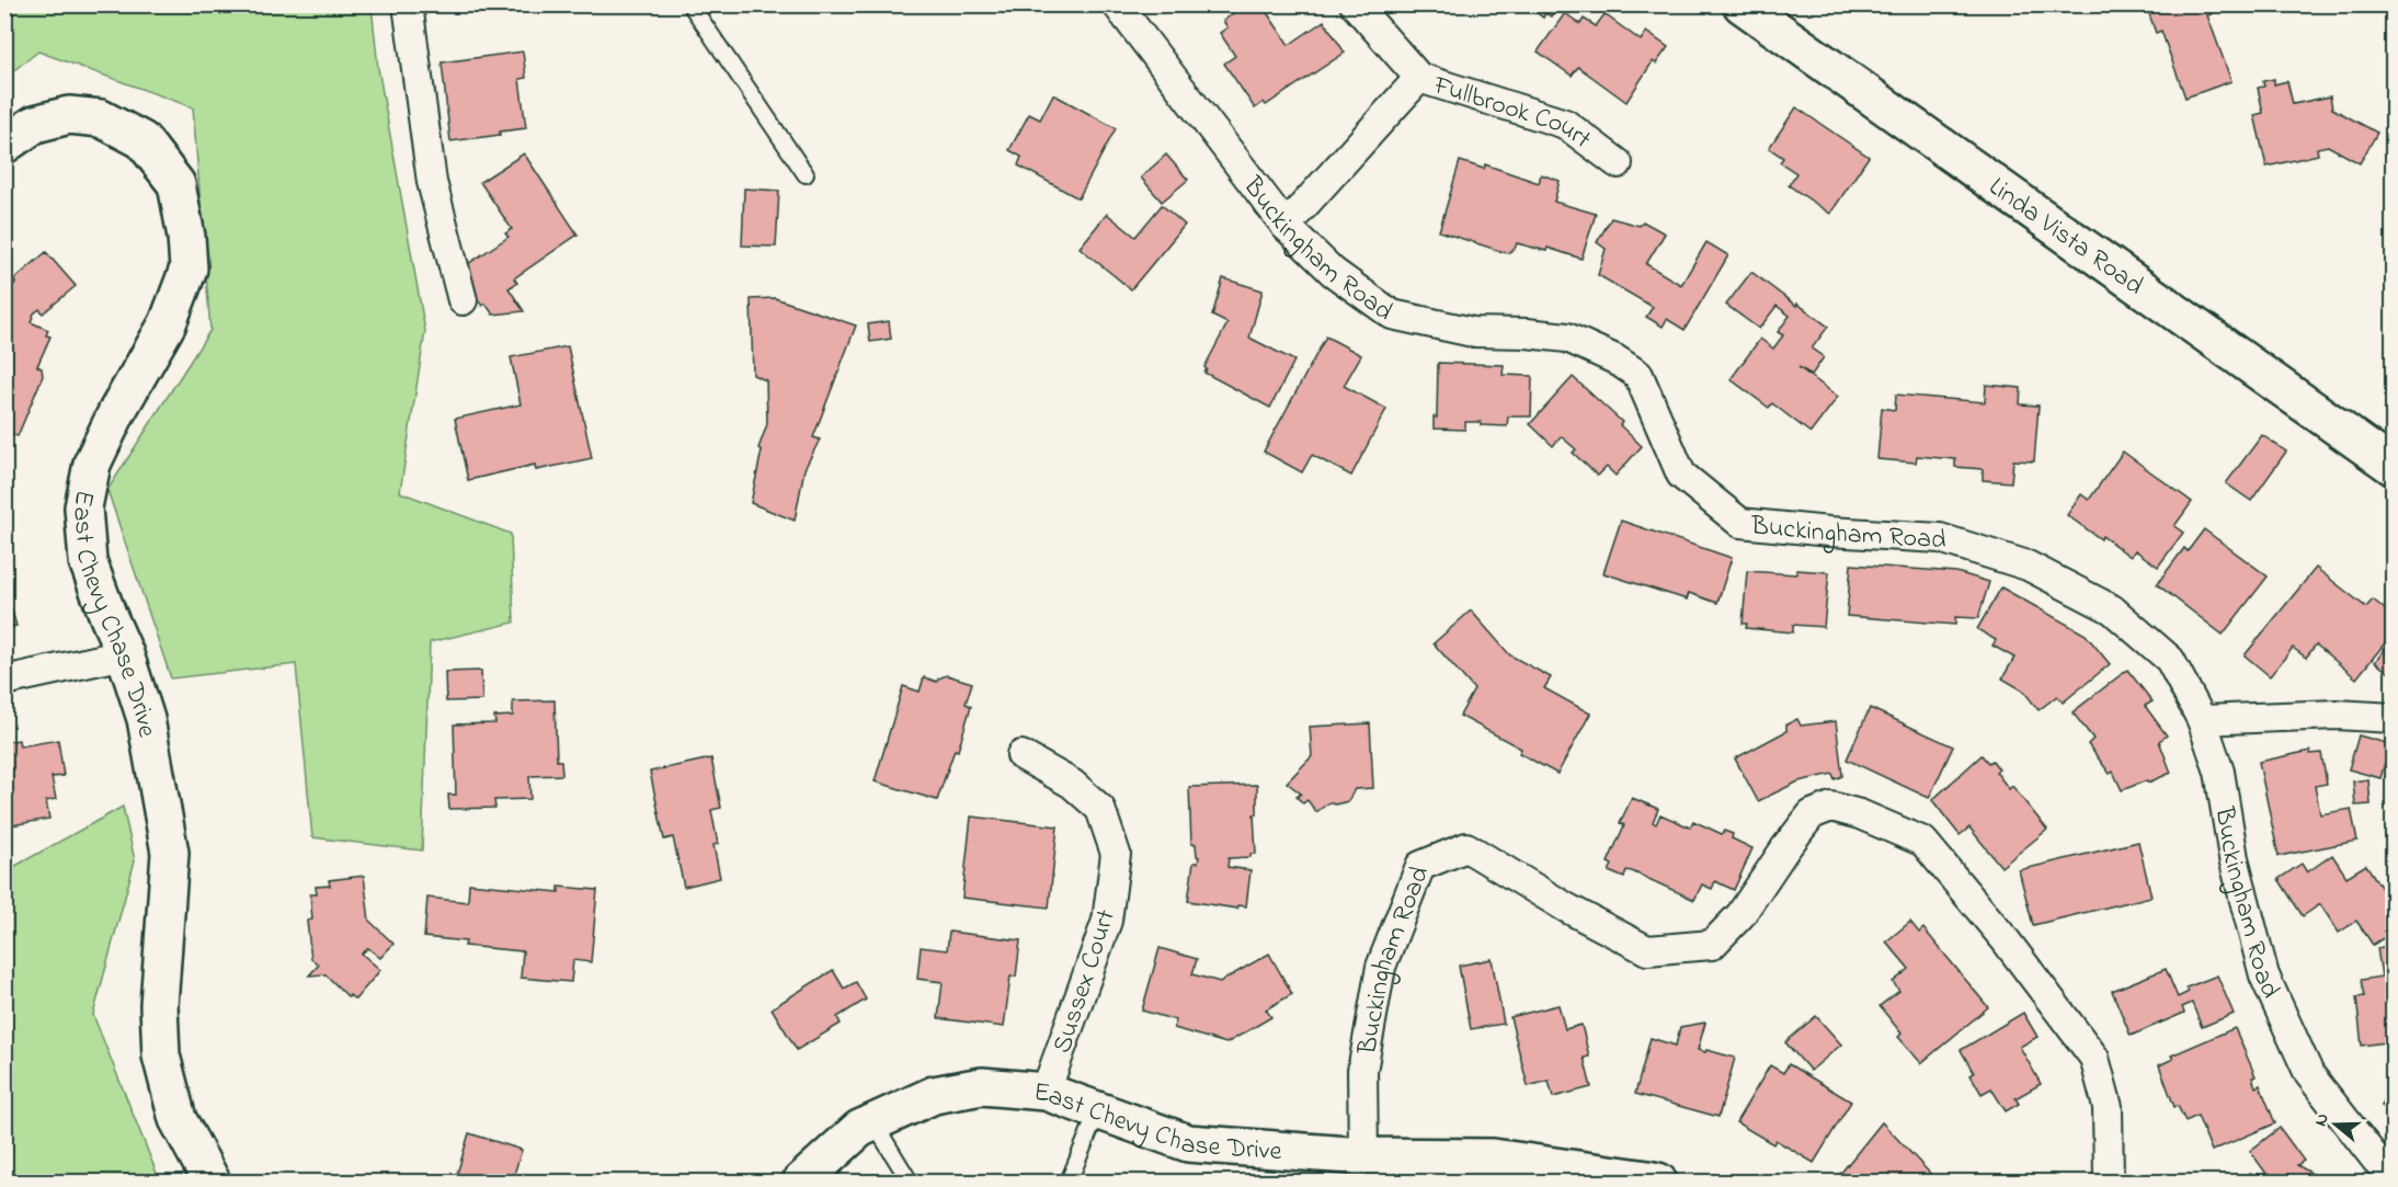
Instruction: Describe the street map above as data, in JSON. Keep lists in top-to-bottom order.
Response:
{
  "streets": {
    "main road": ["Linda Vista Road", "East Chevy Chase Drive"],
    "street": ["Fullbrook Court", "Buckingham Road", "Sussex Court"]
  },
  "crossings": [
    ["Buckingham Road", "East Chevy Chase Drive"],
    ["East Chevy Chase Drive", "Sussex Court"]
  ],
  "north": "left"
}
